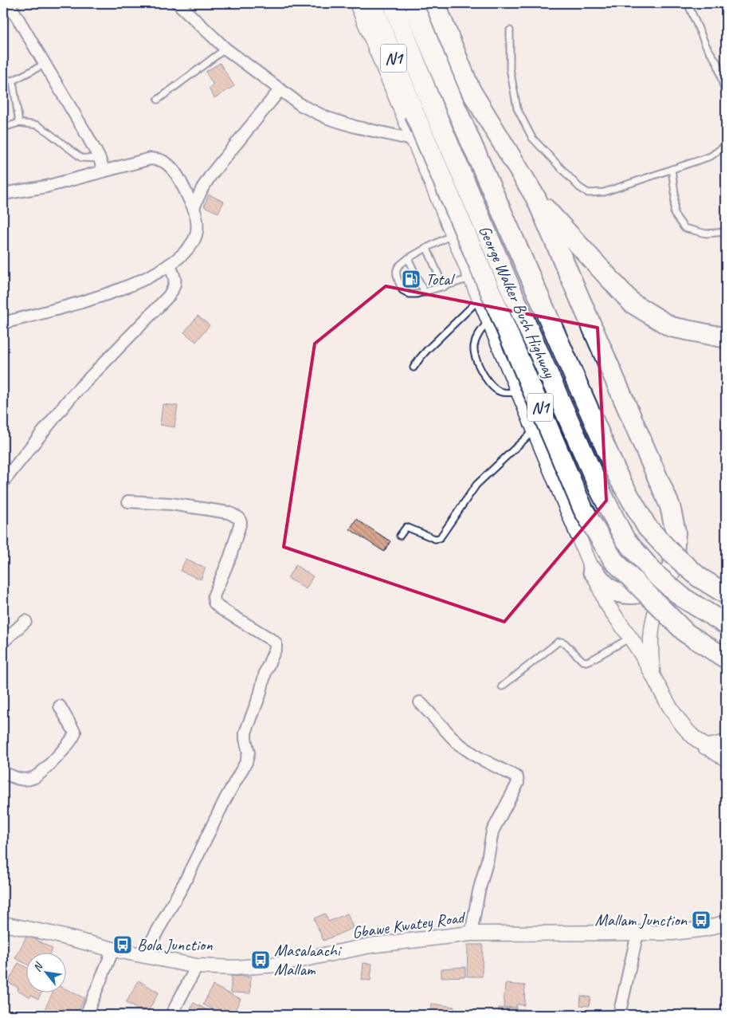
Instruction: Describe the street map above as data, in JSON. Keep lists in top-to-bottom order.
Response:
{
  "streets": {
    "highway": ["N1", "George Walker Bush Highway"],
    "street": ["Gbawe Kwatey Road"]
  },
  "places": {
    "fuel station": ["Total"],
    "bus stop": ["Mallam Junction", "Bola Junction", "Masalaachi Mallam"]
  },
  "north": "top left"
}
